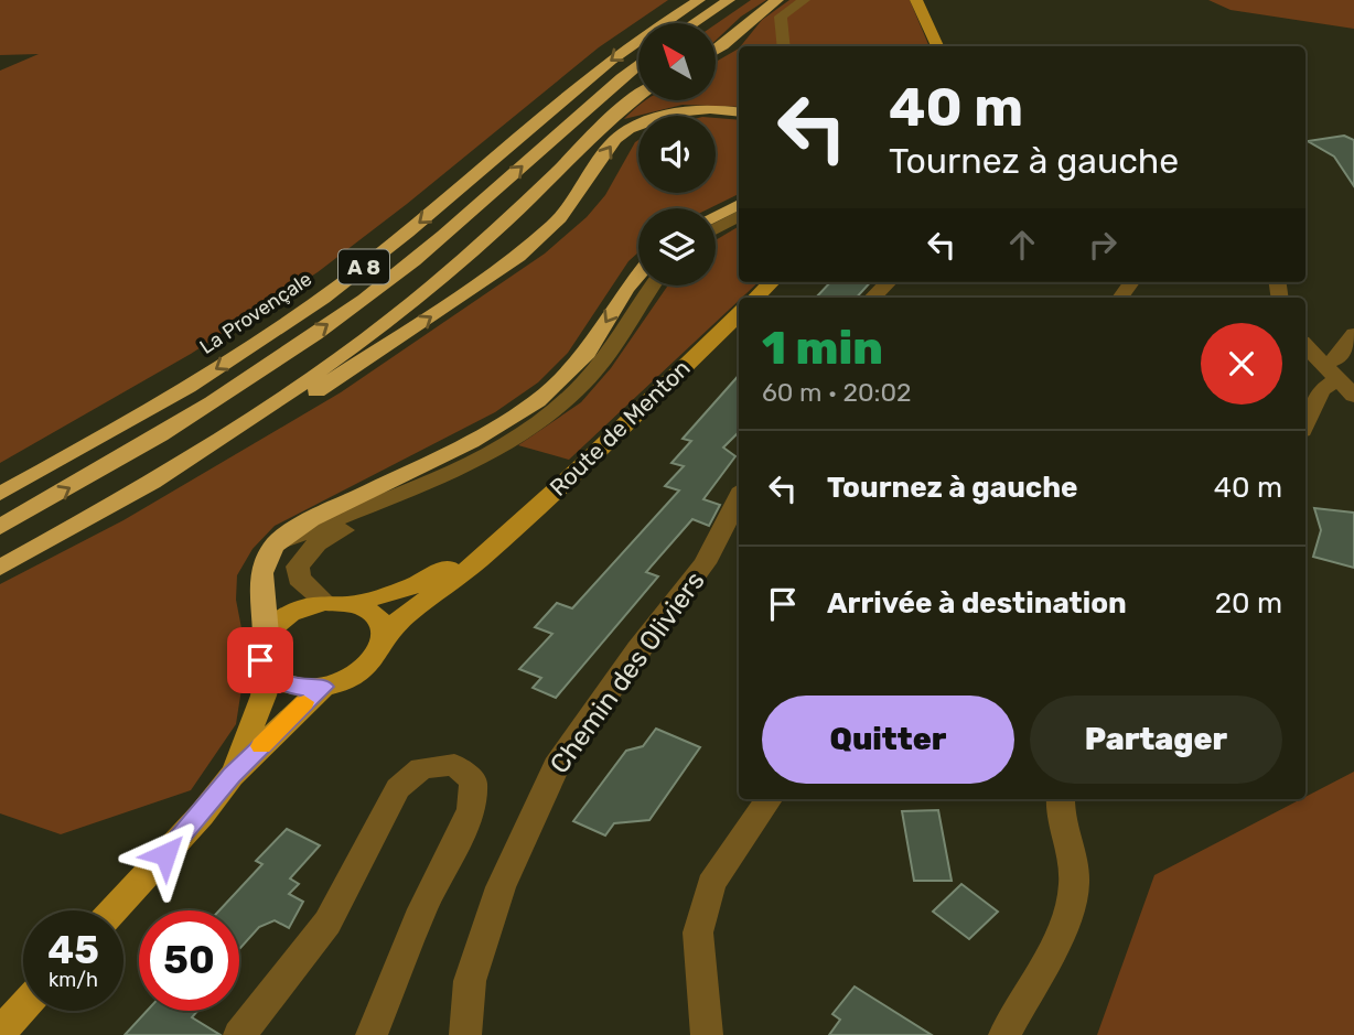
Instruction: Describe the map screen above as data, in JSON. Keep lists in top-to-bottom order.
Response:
{
  "streets": {
    "highway": ["A 8", "La Provençale"],
    "main road": ["Route de Menton"],
    "street": ["Chemin des Oliviers"]
  },
  "north": "top left",
  "page": {
    "turn": ["40 m", "Tournez à gauche"],
    "heading": ["1 min", "60 m · 20:02"],
    "list": [
      {
        "name": "Tournez à gauche",
        "value": "40 m"
      },
      {
        "name": "Arrivée à destination",
        "value": "20 m"
      }
    ],
    "buttons": ["Quitter", "Partager"],
    "speed": "45 km/h",
    "limit": "50"
  }
}
